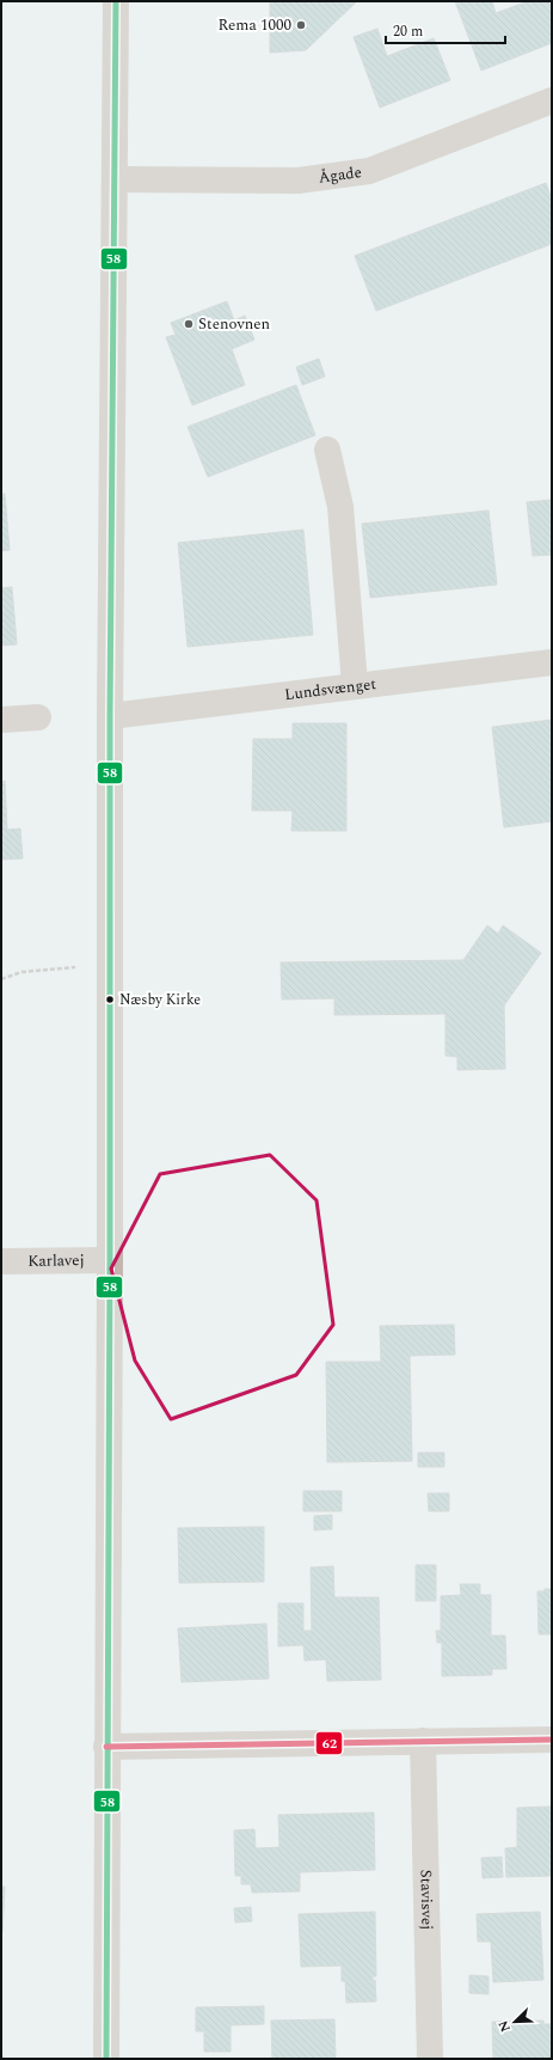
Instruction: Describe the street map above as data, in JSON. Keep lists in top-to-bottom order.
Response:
{
  "streets": {
    "street": [
      "Ågade",
      "Lundsvænget",
      "Karlavej",
      "Stavisvej"
    ]
  },
  "places": ["Rema 1000", "Stenovnen", "Næsby Kirke"],
  "lines": ["transit line 58", "transit line 62"],
  "scale_bar": "20 m",
  "north": "bottom left"
}
